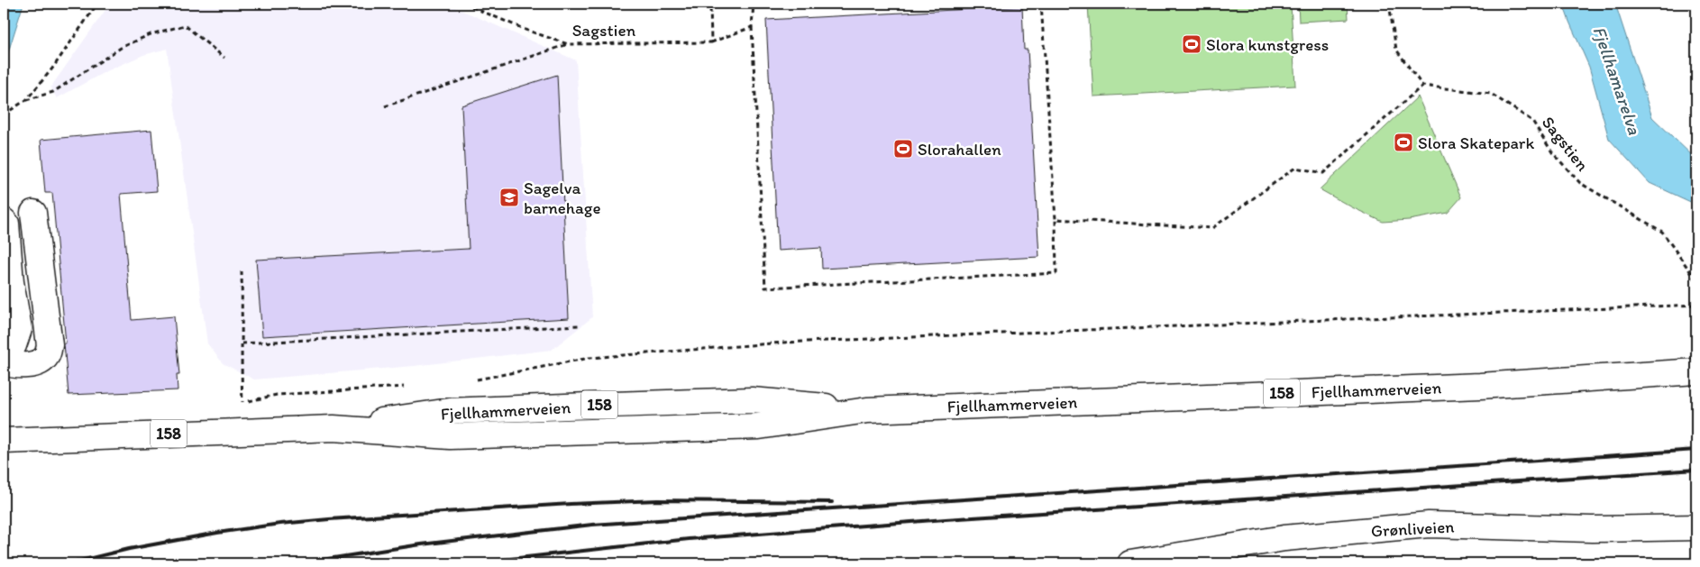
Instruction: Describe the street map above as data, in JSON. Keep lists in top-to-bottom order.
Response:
{
  "streets": {
    "main road": ["Fjellhammerveien", "158", "Grønliveien"],
    "path": ["Sagstien"]
  },
  "water": ["Fjellhamarelva"],
  "places": {
    "sports": ["Slora kunstgress", "Slora Skatepark", "Slorahallen"],
    "school or university": ["Sagelva barnehage"]
  }
}
